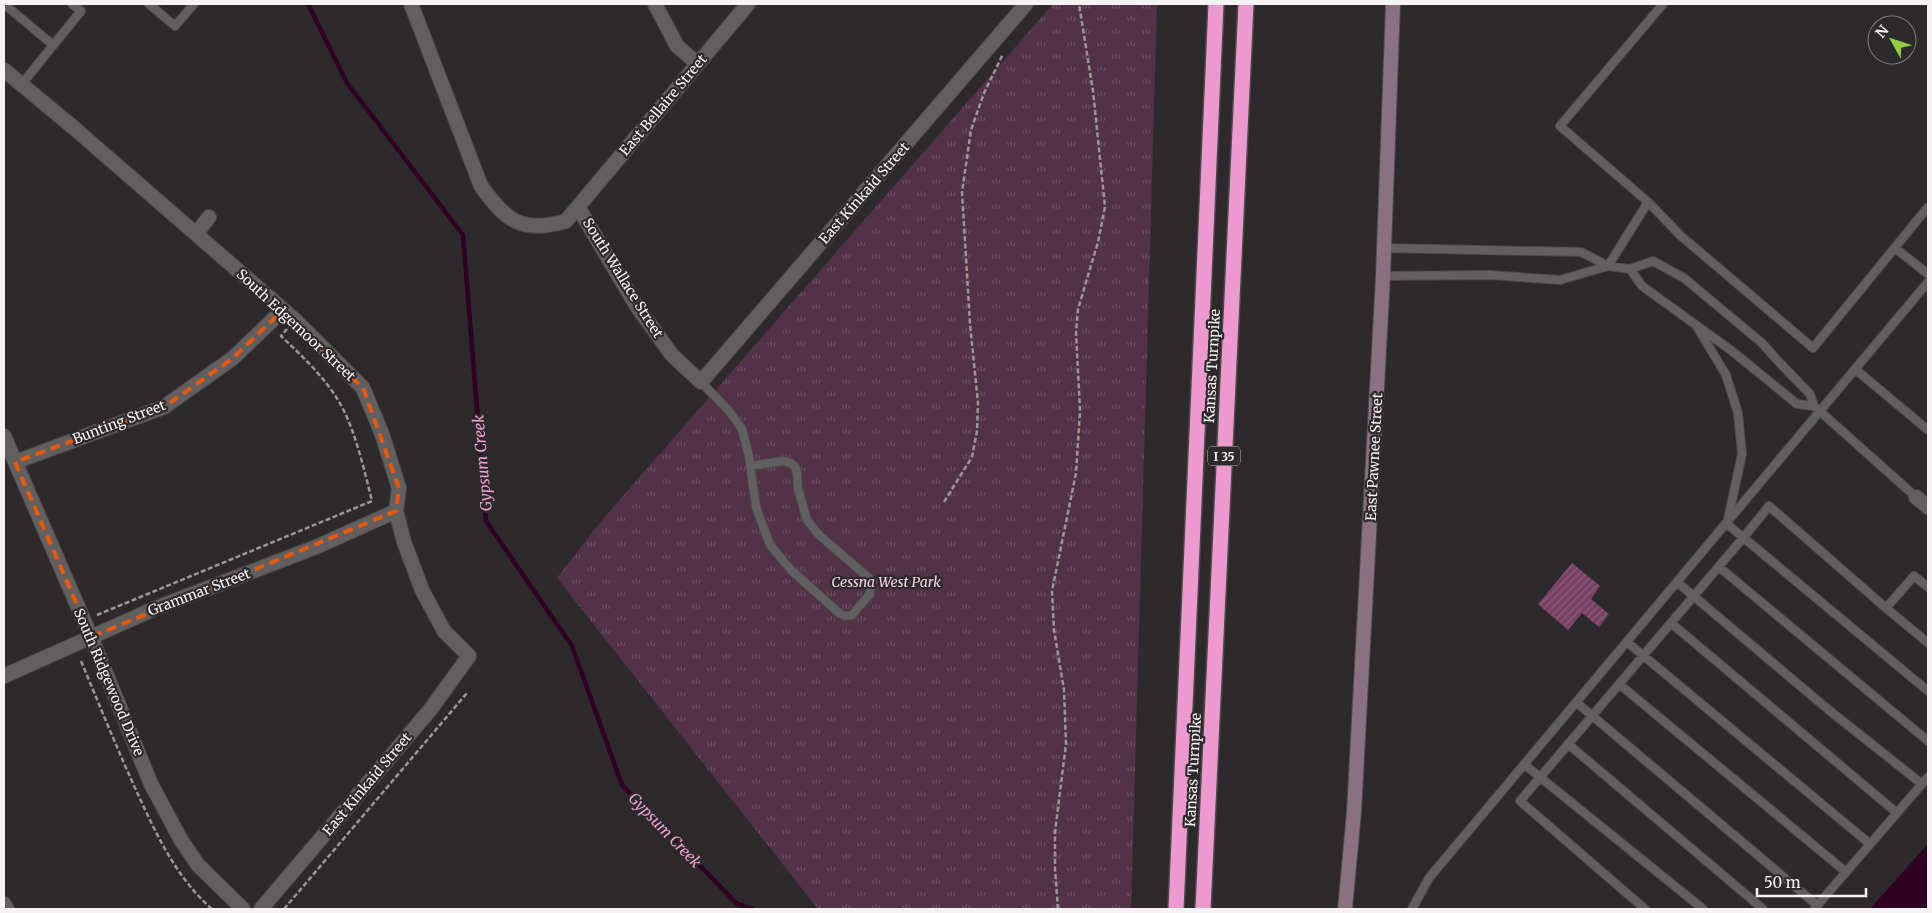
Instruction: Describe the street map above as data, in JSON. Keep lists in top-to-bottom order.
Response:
{
  "streets": {
    "highway": ["Kansas Turnpike", "I 35"],
    "main road": ["East Pawnee Street"],
    "street": [
      "East Bellaire Street",
      "East Kinkaid Street",
      "South Wallace Street",
      "South Edgemoor Street",
      "Bunting Street",
      "Grammar Street",
      "South Ridgewood Drive"
    ]
  },
  "crossings": [
    ["East Bellaire Street", "South Wallace Street"],
    ["East Kinkaid Street", "South Wallace Street"],
    ["East Kinkaid Street", "South Edgemoor Street"],
    ["South Edgemoor Street", "Bunting Street"],
    ["South Edgemoor Street", "Grammar Street"],
    ["Bunting Street", "South Ridgewood Drive"],
    ["Grammar Street", "South Ridgewood Drive"]
  ],
  "water": ["Gypsum Creek"],
  "parks": ["Cessna West Park"],
  "scale_bar": "50 m",
  "north": "top left"
}
